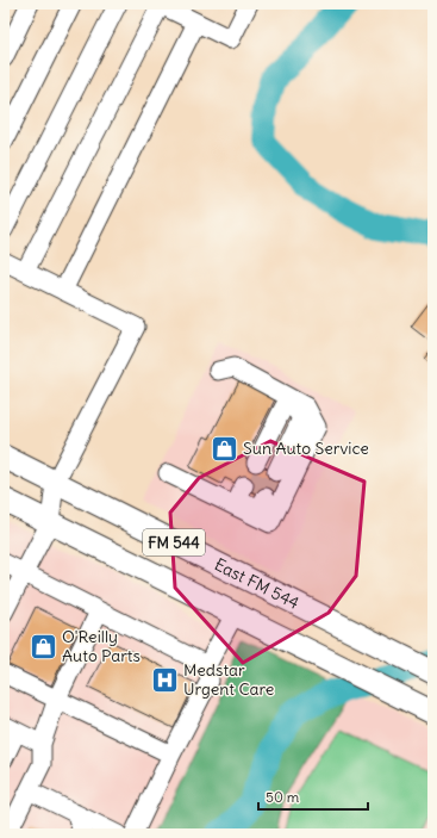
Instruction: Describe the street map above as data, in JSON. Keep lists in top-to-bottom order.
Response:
{
  "streets": {
    "main road": ["FM 544", "East FM 544"]
  },
  "places": {
    "shop": ["Sun Auto Service", "O'Reilly Auto Parts"],
    "hospital": ["Medstar Urgent Care"]
  },
  "scale_bar": "50 m"
}
